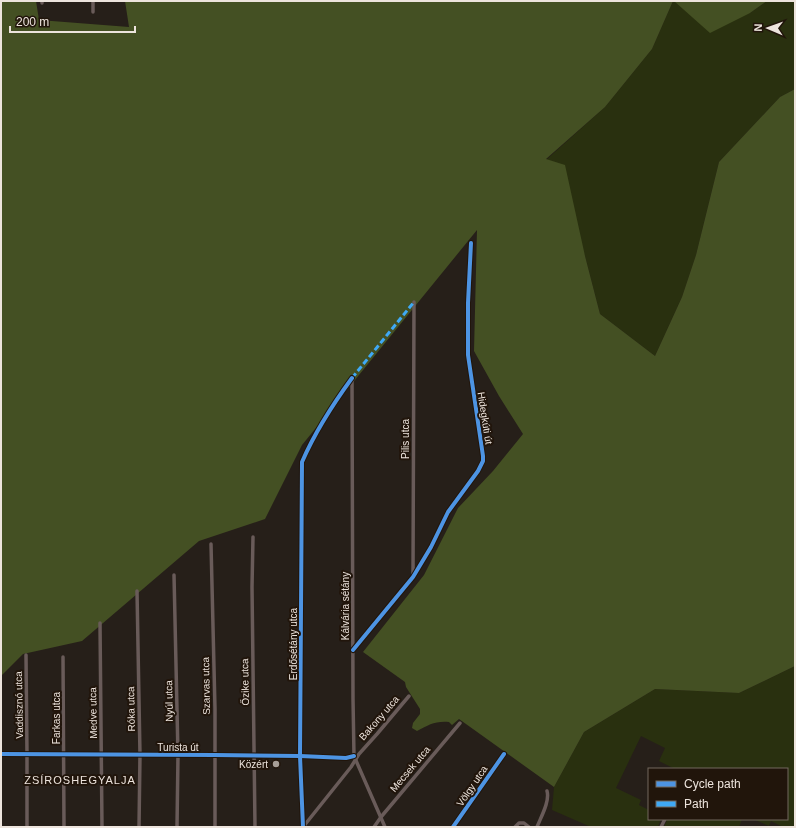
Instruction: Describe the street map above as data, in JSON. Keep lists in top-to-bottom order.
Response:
{
  "streets": {
    "street": [
      "Hidegkúti út",
      "Pilis utca",
      "Kálvária sétány",
      "Erdősétány utca",
      "Őzike utca",
      "Szarvas utca",
      "Nyúl utca",
      "Vaddisznó utca",
      "Róka utca",
      "Medve utca",
      "Farkas utca",
      "Bakony utca",
      "Turista út",
      "Mecsek utca",
      "Völgy utca"
    ]
  },
  "crossings": [
    ["Hidegkúti út", "Pilis utca"],
    ["Hidegkúti út", "Kálvária sétány"],
    ["Kálvária sétány", "Erdősétány utca"],
    ["Kálvária sétány", "Bakony utca"],
    ["Kálvária sétány", "Turista út"],
    ["Kálvária sétány", "Mecsek utca"],
    ["Erdősétány utca", "Bakony utca"],
    ["Erdősétány utca", "Turista út"],
    ["Őzike utca", "Turista út"],
    ["Szarvas utca", "Turista út"],
    ["Nyúl utca", "Turista út"],
    ["Vaddisznó utca", "Turista út"],
    ["Róka utca", "Turista út"],
    ["Medve utca", "Turista út"],
    ["Farkas utca", "Turista út"],
    ["Bakony utca", "Turista út"]
  ],
  "districts": ["ZSÍROSHEGYALJA"],
  "places": ["Közért"],
  "legend": ["Cycle path", "Path"],
  "scale_bar": "200 m",
  "north": "left"
}
